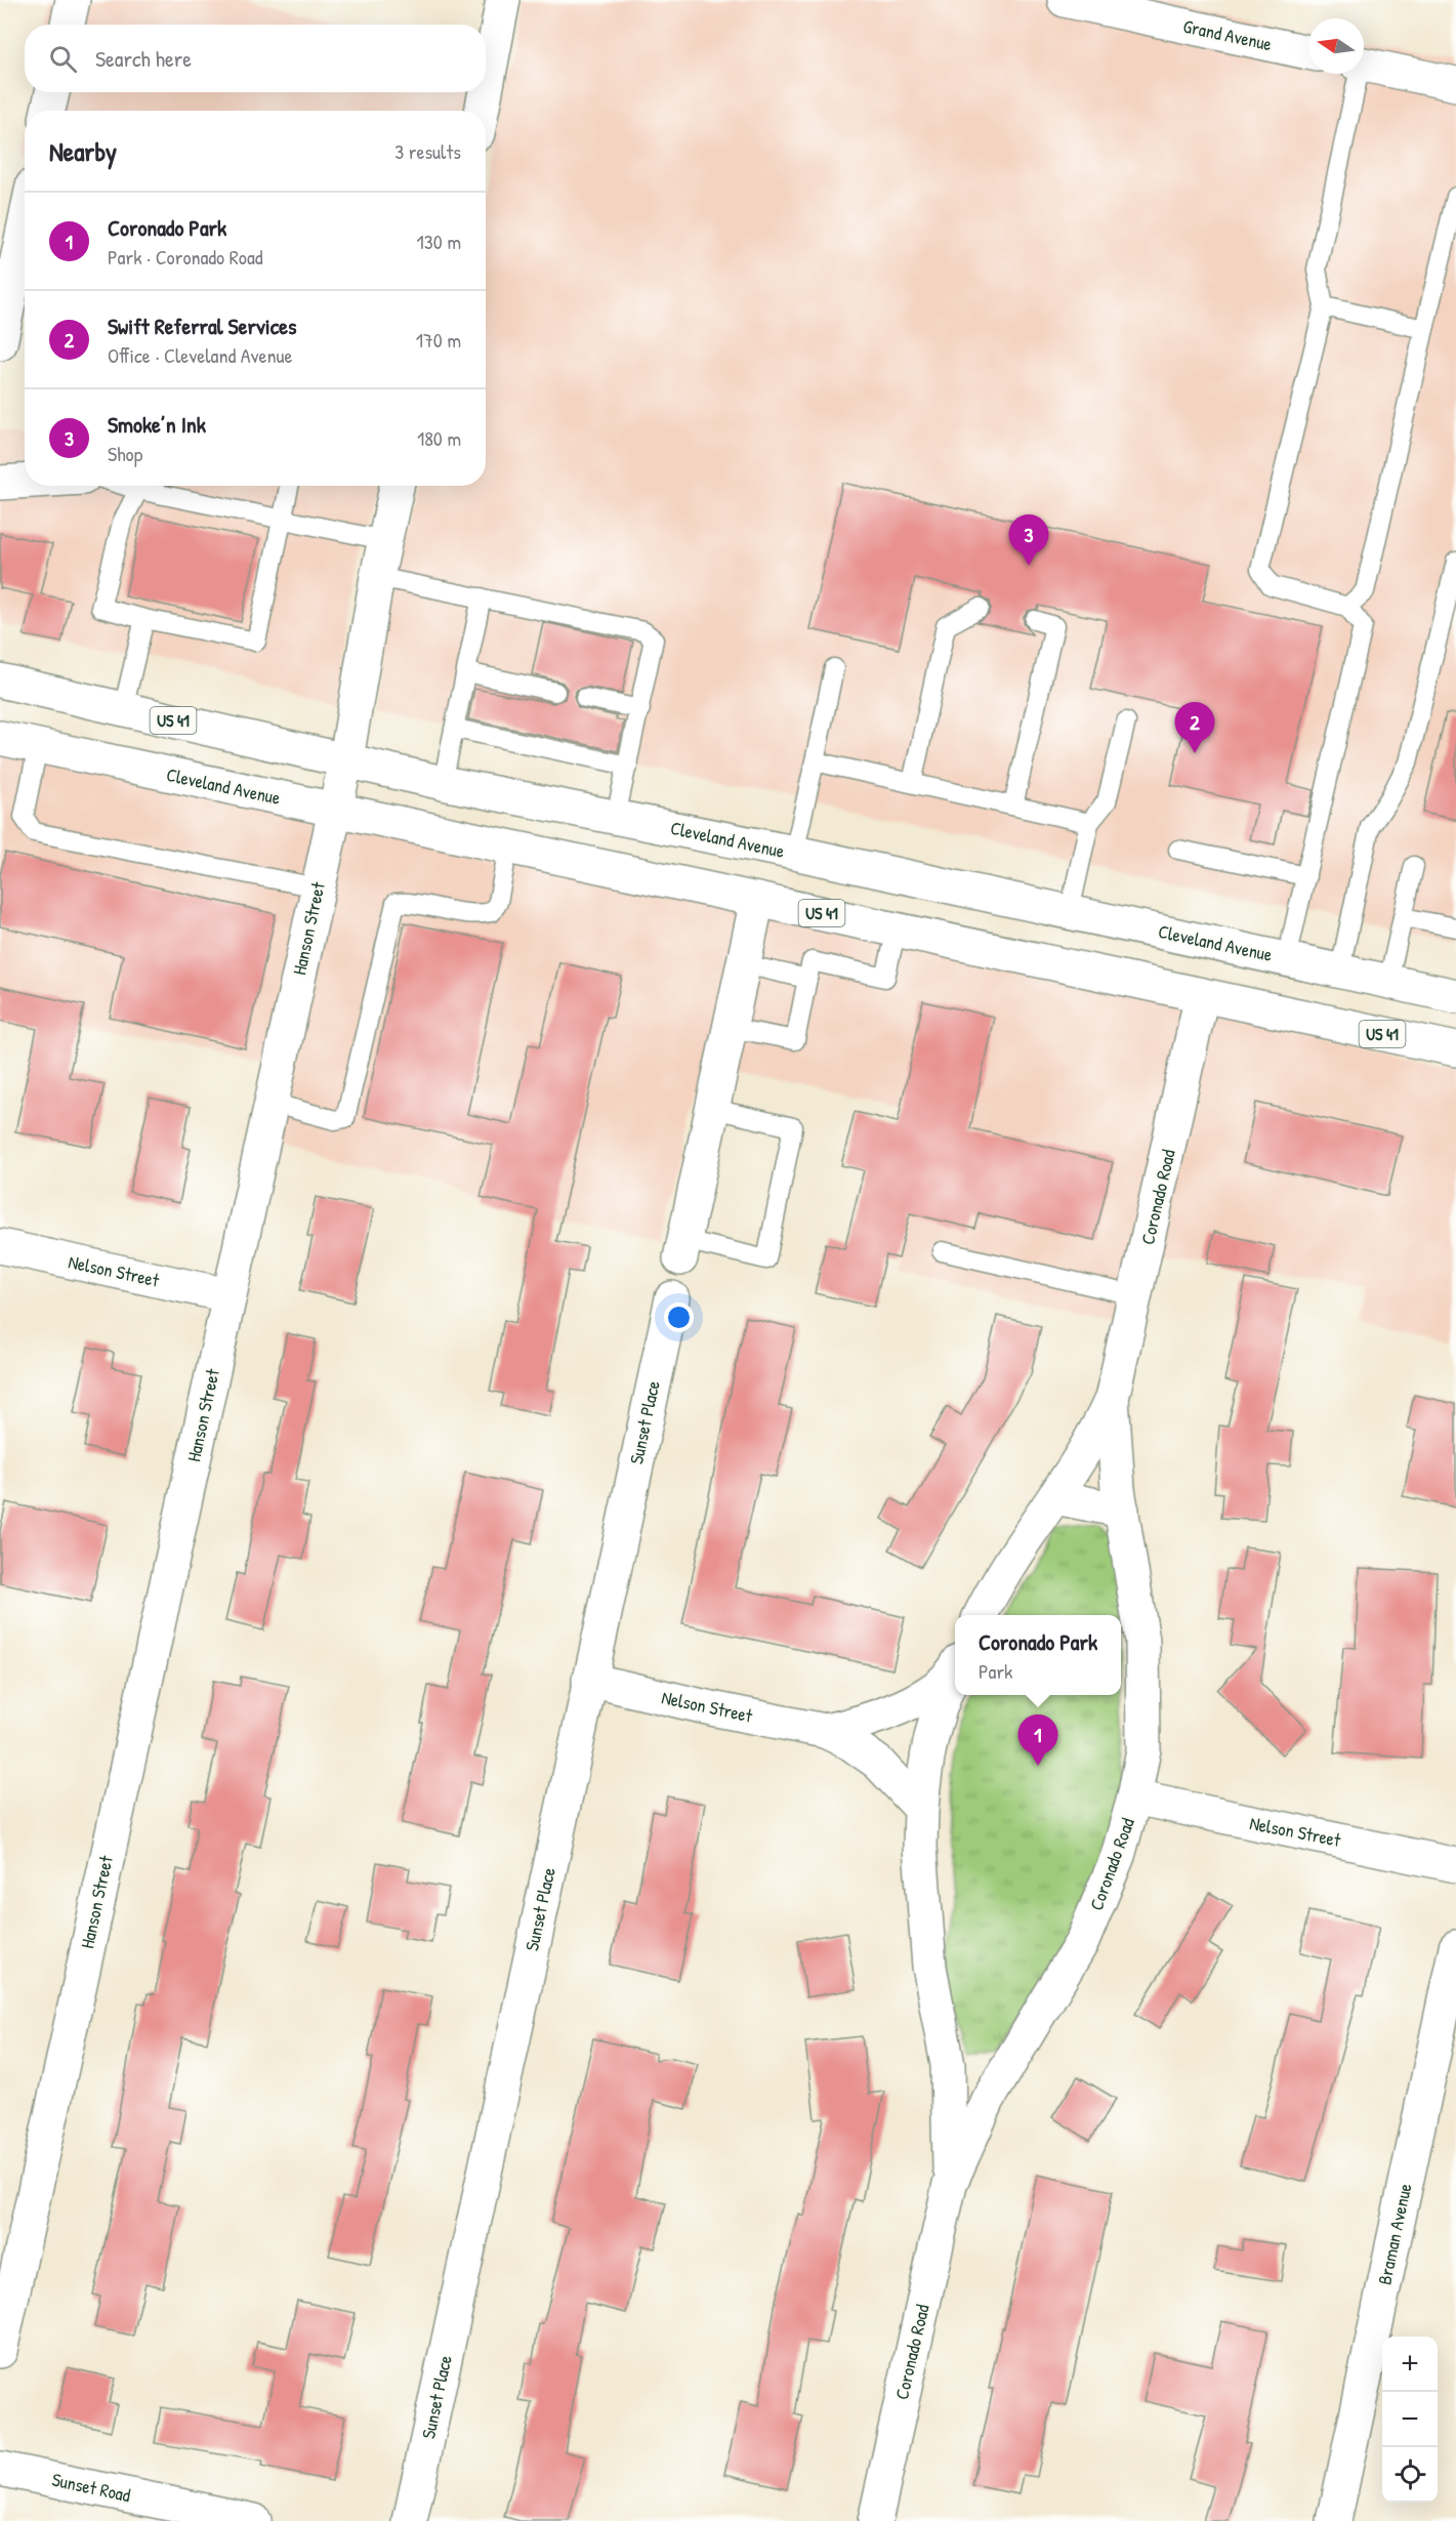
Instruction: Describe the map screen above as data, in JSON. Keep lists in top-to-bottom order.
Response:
{
  "streets": {
    "street": [
      "Grand Avenue",
      "US 41",
      "Cleveland Avenue",
      "Hanson Street",
      "Coronado Road",
      "Nelson Street",
      "Sunset Place",
      "Braman Avenue",
      "Sunset Road"
    ]
  },
  "crossings": [
    ["Cleveland Avenue", "Hanson Street"],
    ["Cleveland Avenue", "Coronado Road"],
    ["Hanson Street", "Nelson Street"],
    ["Coronado Road", "Nelson Street"],
    ["Nelson Street", "Sunset Place"]
  ],
  "north": "left",
  "page": {
    "search": "Search here",
    "heading": ["Nearby", "3 results"],
    "list": [
      {
        "mark": "1",
        "name": "Coronado Park",
        "note": "Park · Coronado Road",
        "value": "130 m"
      },
      {
        "mark": "2",
        "name": "Swift Referral Services",
        "note": "Office · Cleveland Avenue",
        "value": "170 m"
      },
      {
        "mark": "3",
        "name": "Smoke’n Ink",
        "note": "Shop",
        "value": "180 m"
      }
    ],
    "pins": ["3", "2", "1"],
    "popup": ["Coronado Park", "Park"],
    "map_buttons": ["+", "−"]
  }
}
